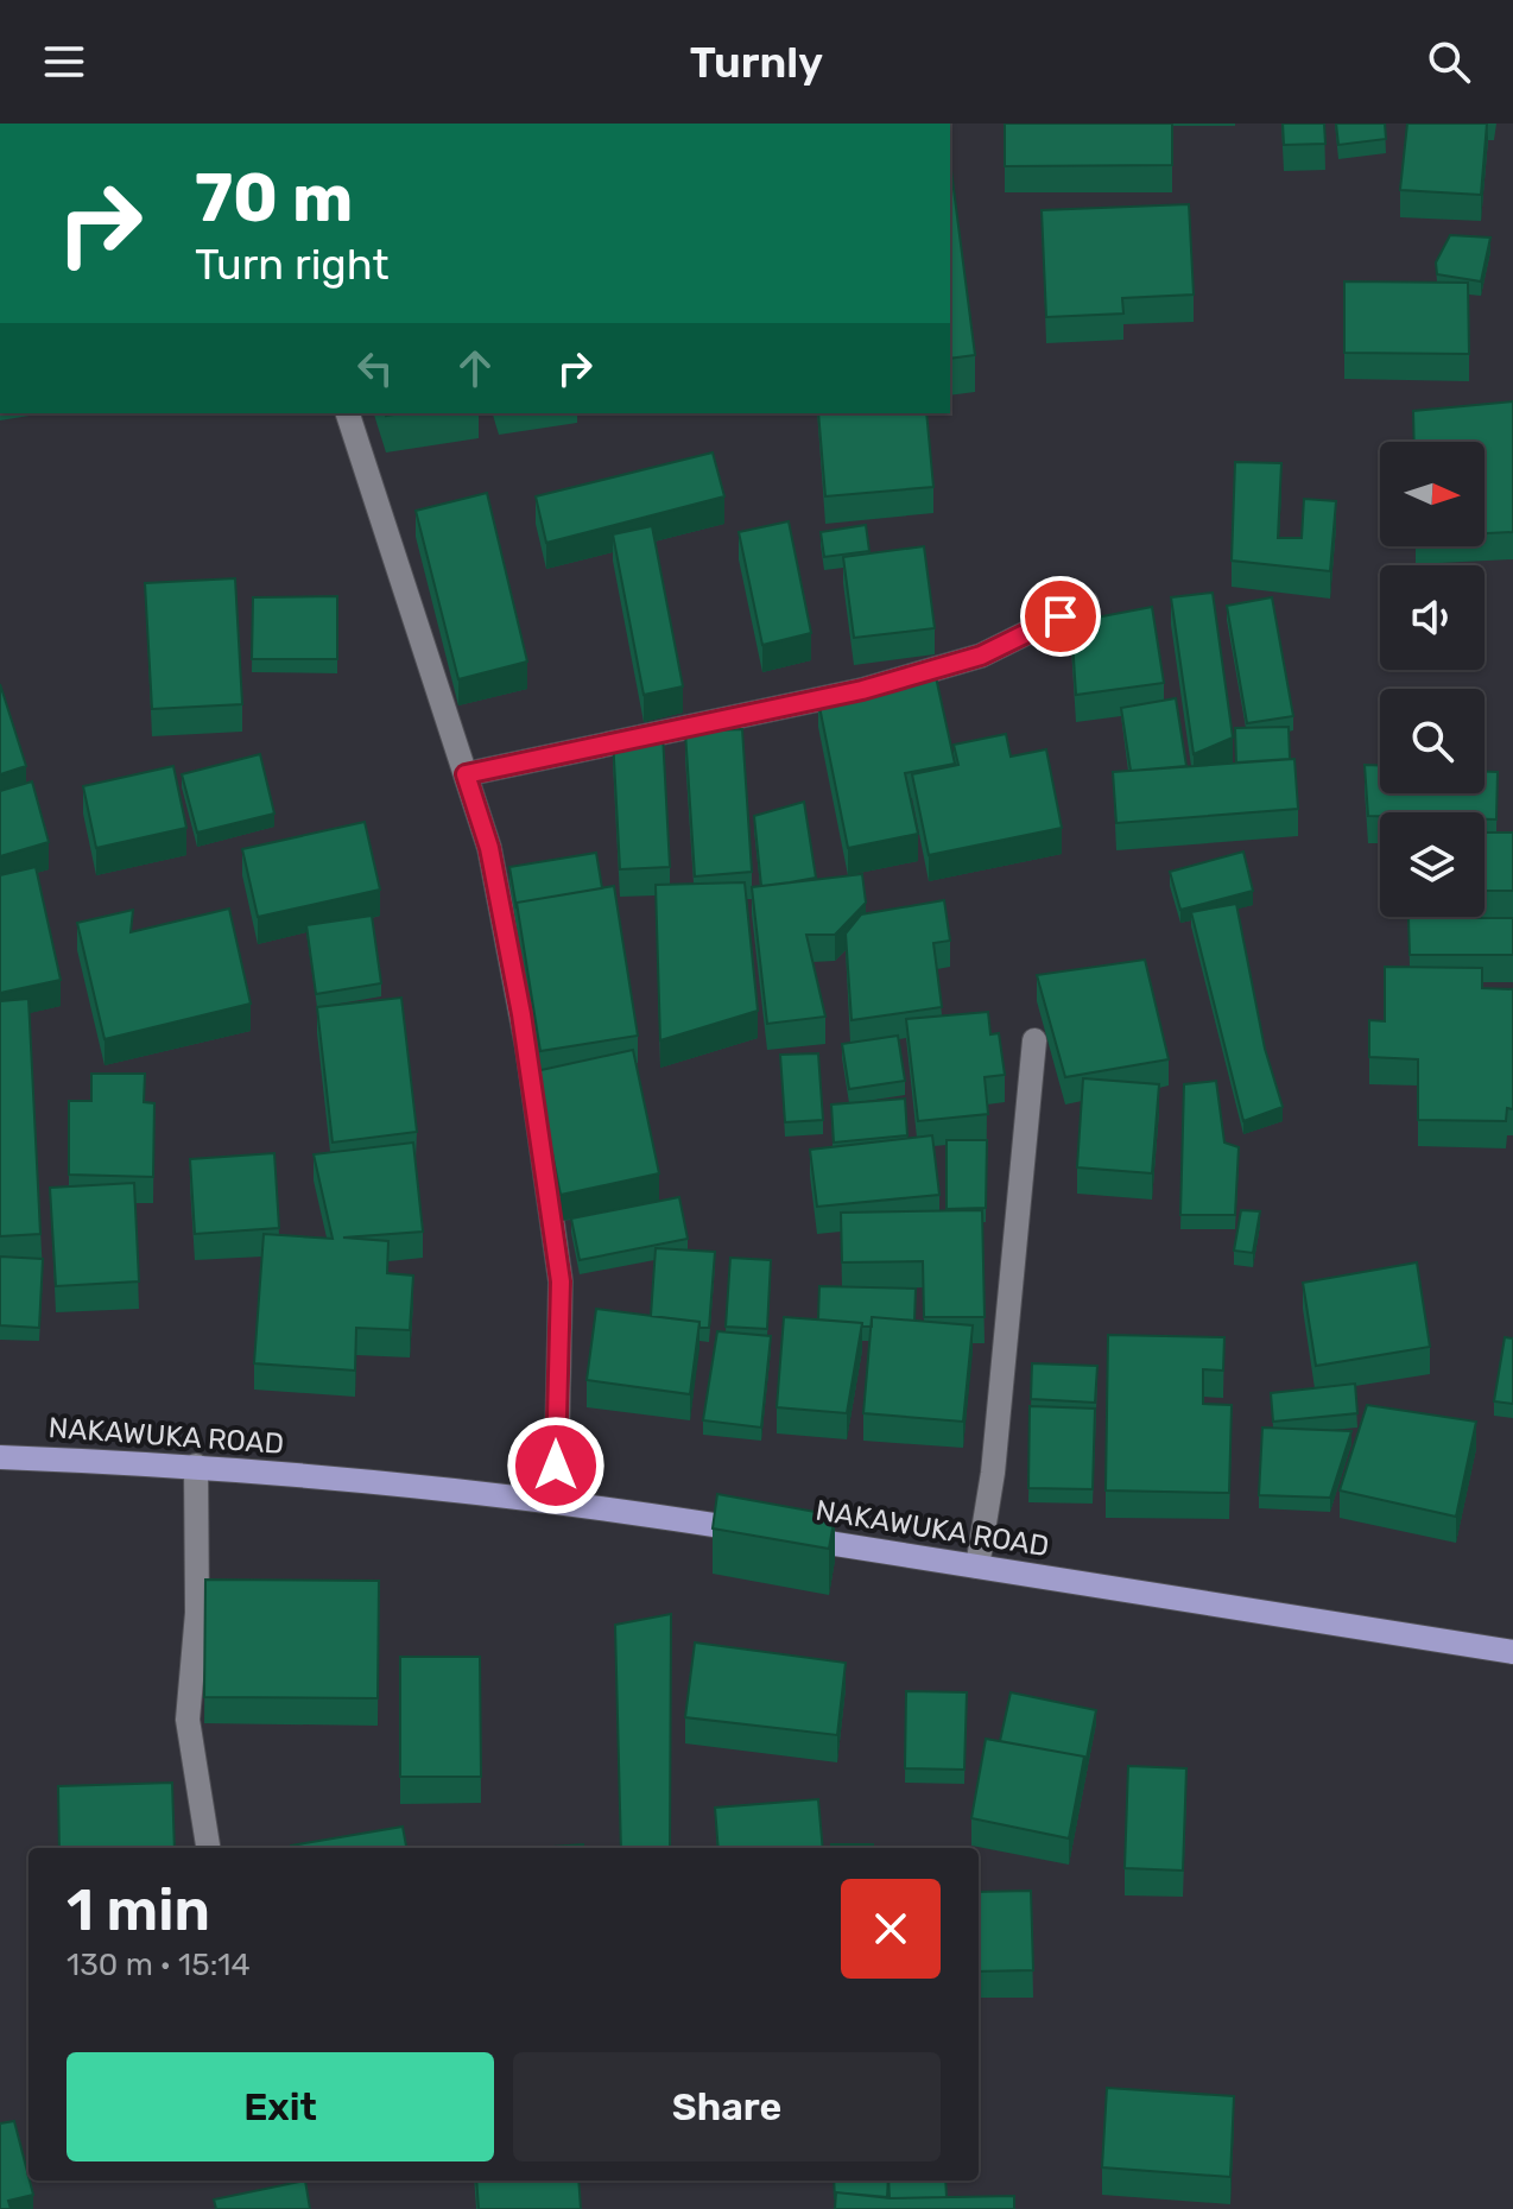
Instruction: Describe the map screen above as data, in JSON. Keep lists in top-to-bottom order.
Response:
{
  "streets": {
    "main road": ["NAKAWUKA ROAD"]
  },
  "north": "right",
  "page": {
    "header": "Turnly",
    "turn": ["70 m", "Turn right"],
    "heading": ["1 min", "130 m · 15:14"],
    "buttons": ["Exit", "Share"]
  }
}
